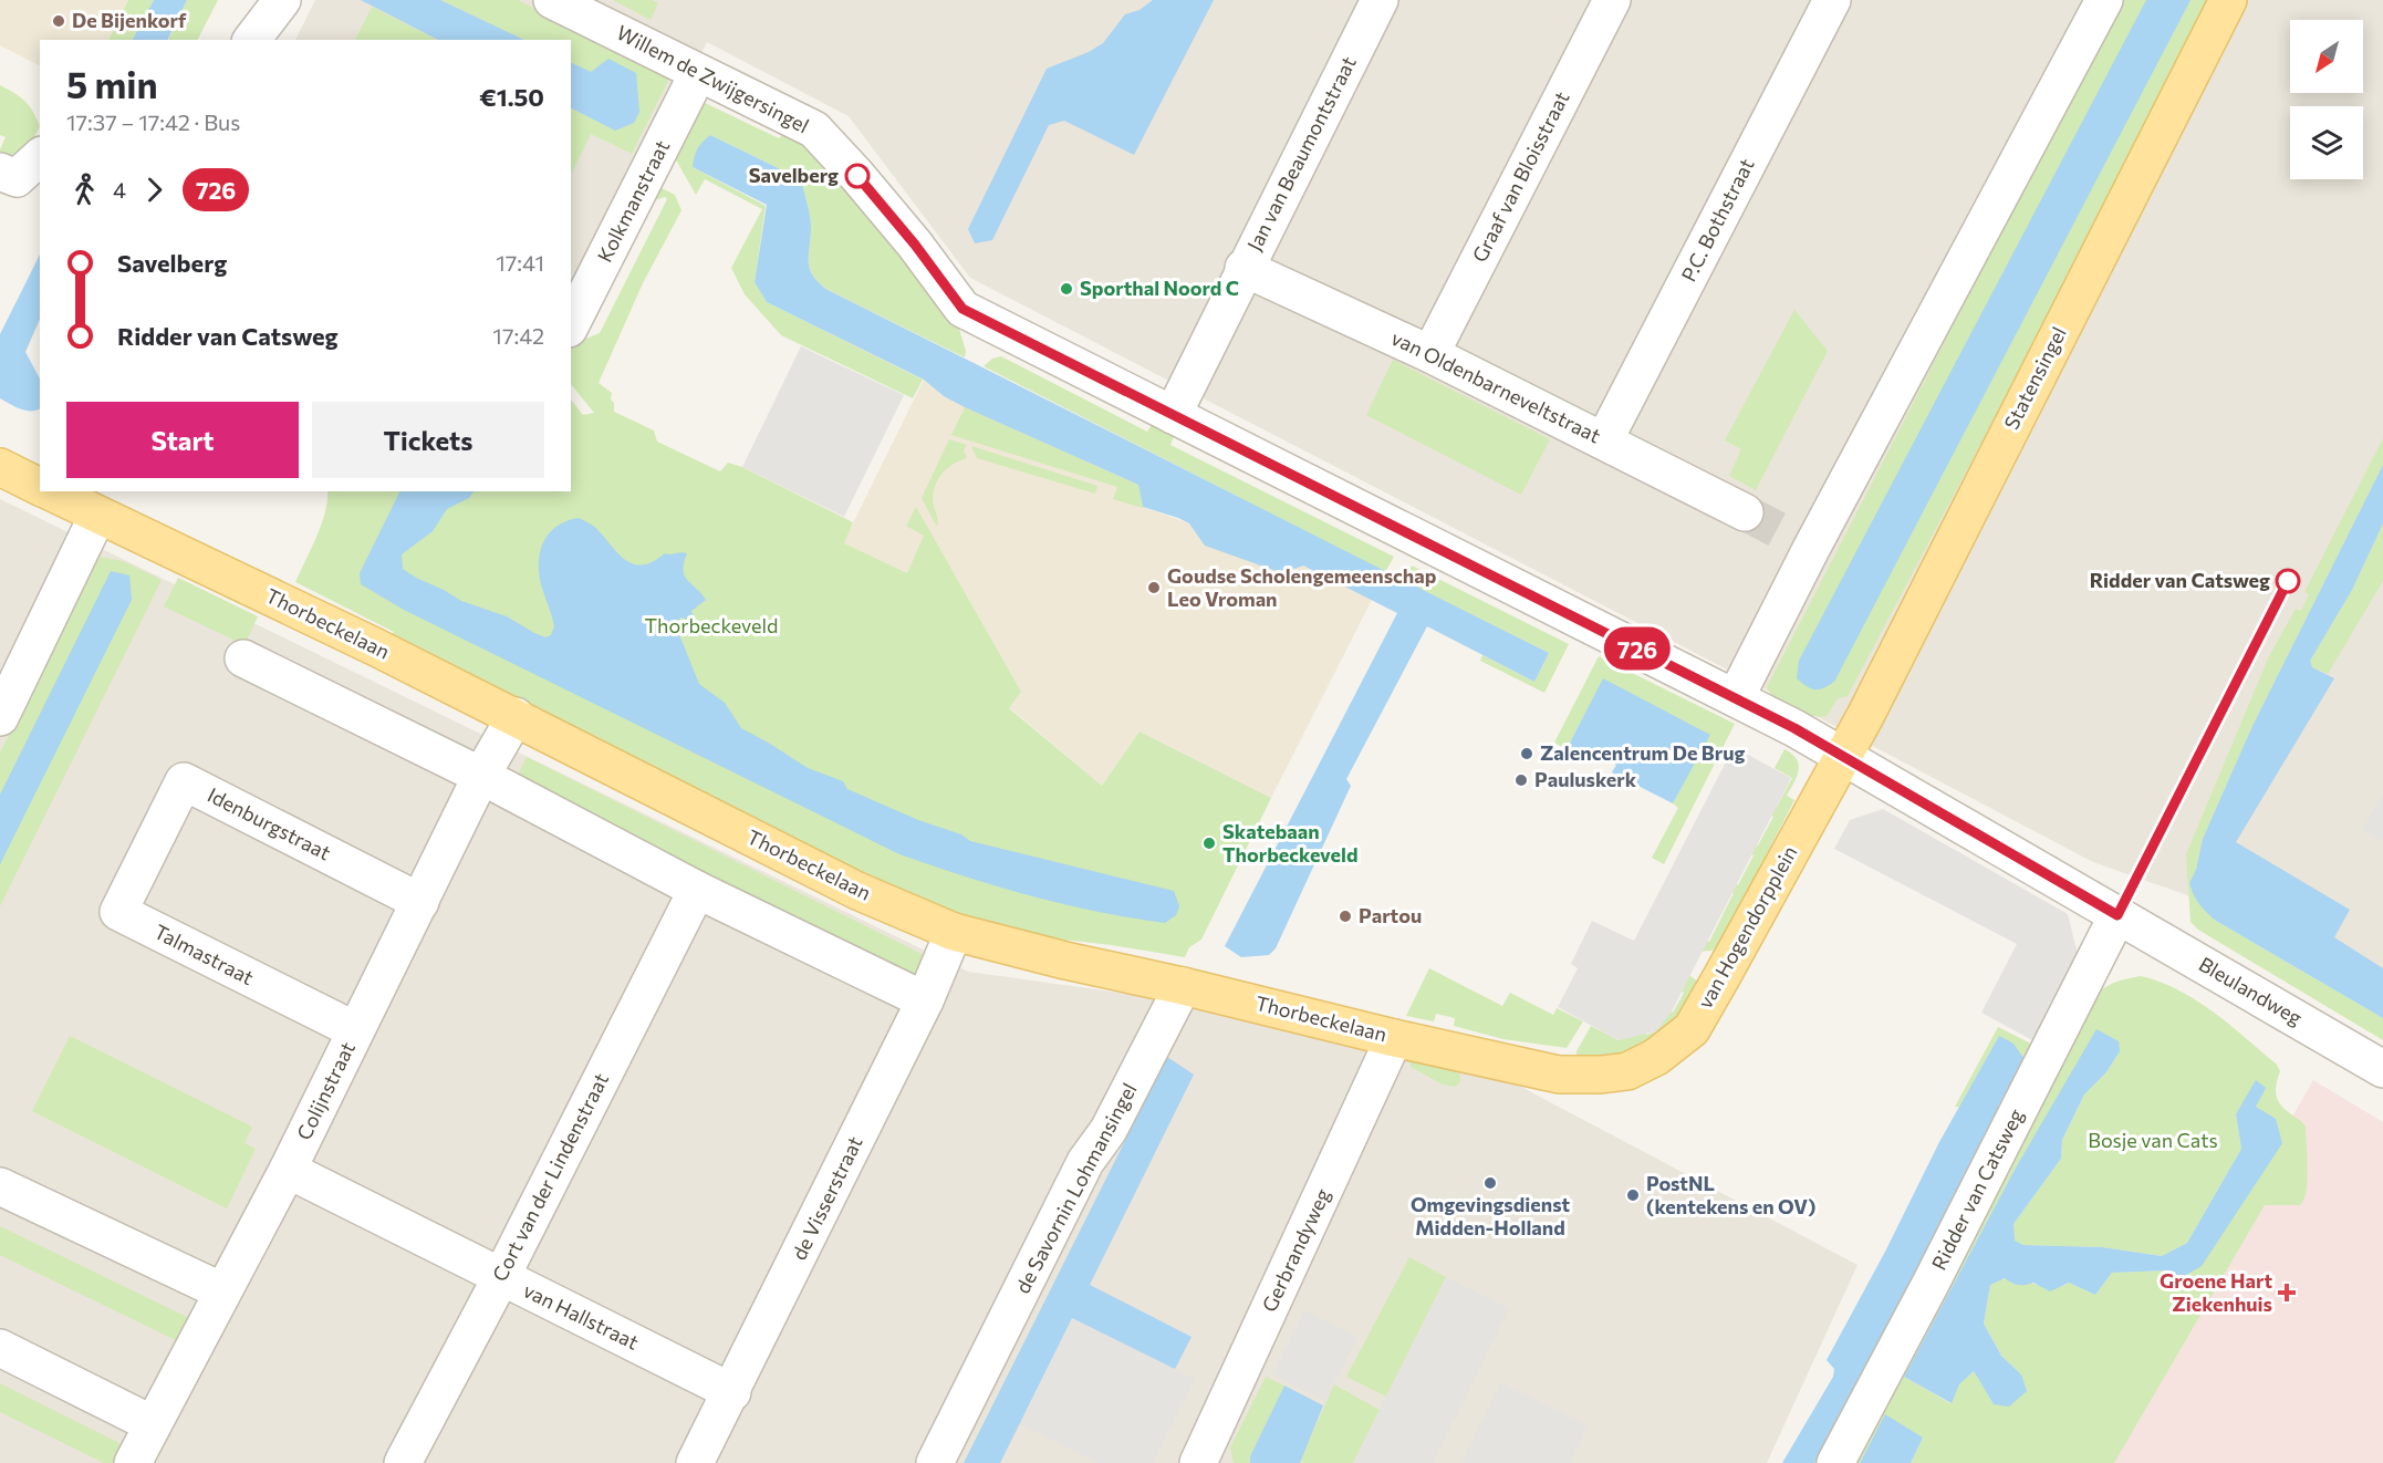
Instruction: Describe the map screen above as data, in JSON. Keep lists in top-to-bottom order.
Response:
{
  "streets": {
    "main road": ["Statensingel", "Thorbeckelaan", "van Hogendorpplein"],
    "street": [
      "Willem de Zwijgersingel",
      "Jan van Beaumontstraat",
      "Graaf van Bloisstraat",
      "Kolkmanstraat",
      "P.C. Bothstraat",
      "van Oldenbarneveltstraat",
      "Idenburgstraat",
      "Talmastraat",
      "Bleulandweg",
      "Colijnstraat",
      "Cort van der Lindenstraat",
      "de Savornin Lohmansingel",
      "Ridder van Catsweg",
      "de Visserstraat",
      "Gerbrandyweg",
      "van Hallstraat"
    ]
  },
  "crossings": [
    ["Willem de Zwijgersingel", "Jan van Beaumontstraat"],
    ["Willem de Zwijgersingel", "Kolkmanstraat"],
    ["Willem de Zwijgersingel", "Statensingel"],
    ["Willem de Zwijgersingel", "van Hogendorpplein"],
    ["Willem de Zwijgersingel", "Bleulandweg"],
    ["Jan van Beaumontstraat", "van Oldenbarneveltstraat"],
    ["Graaf van Bloisstraat", "van Oldenbarneveltstraat"],
    ["P.C. Bothstraat", "van Oldenbarneveltstraat"],
    ["Statensingel", "van Hogendorpplein"],
    ["Statensingel", "Bleulandweg"],
    ["Thorbeckelaan", "van Hogendorpplein"],
    ["Thorbeckelaan", "Colijnstraat"],
    ["Thorbeckelaan", "de Savornin Lohmansingel"],
    ["Thorbeckelaan", "de Visserstraat"],
    ["Thorbeckelaan", "Gerbrandyweg"],
    ["Idenburgstraat", "Talmastraat"],
    ["Idenburgstraat", "Colijnstraat"],
    ["van Hogendorpplein", "Bleulandweg"],
    ["Talmastraat", "Colijnstraat"],
    ["Bleulandweg", "Ridder van Catsweg"],
    ["Colijnstraat", "van Hallstraat"],
    ["Cort van der Lindenstraat", "van Hallstraat"],
    ["de Visserstraat", "van Hallstraat"]
  ],
  "parks": ["Thorbeckeveld", "Bosje van Cats"],
  "places": {
    "other": [
      "De Bijenkorf",
      "Savelberg",
      "Sporthal Noord C",
      "Ridder van Catsweg",
      "Goudse Scholengemeenschap Leo Vroman",
      "Zalencentrum De Brug",
      "Pauluskerk",
      "Skatebaan Thorbeckeveld",
      "Partou",
      "Omgevingsdienst Midden-Holland",
      "PostNL (kentekens en OV)"
    ],
    "health": ["Groene Hart Ziekenhuis"]
  },
  "lines": ["bus line 726"],
  "north": "bottom left",
  "page": {
    "on_map": "726",
    "heading": ["5 min", "17:37 – 17:42 · Bus", "€1.50"],
    "legs": ["4", "726"],
    "list": [
      {
        "name": "Savelberg",
        "value": "17:41"
      },
      {
        "name": "Ridder van Catsweg",
        "value": "17:42"
      }
    ],
    "buttons": ["Start", "Tickets"]
  }
}
